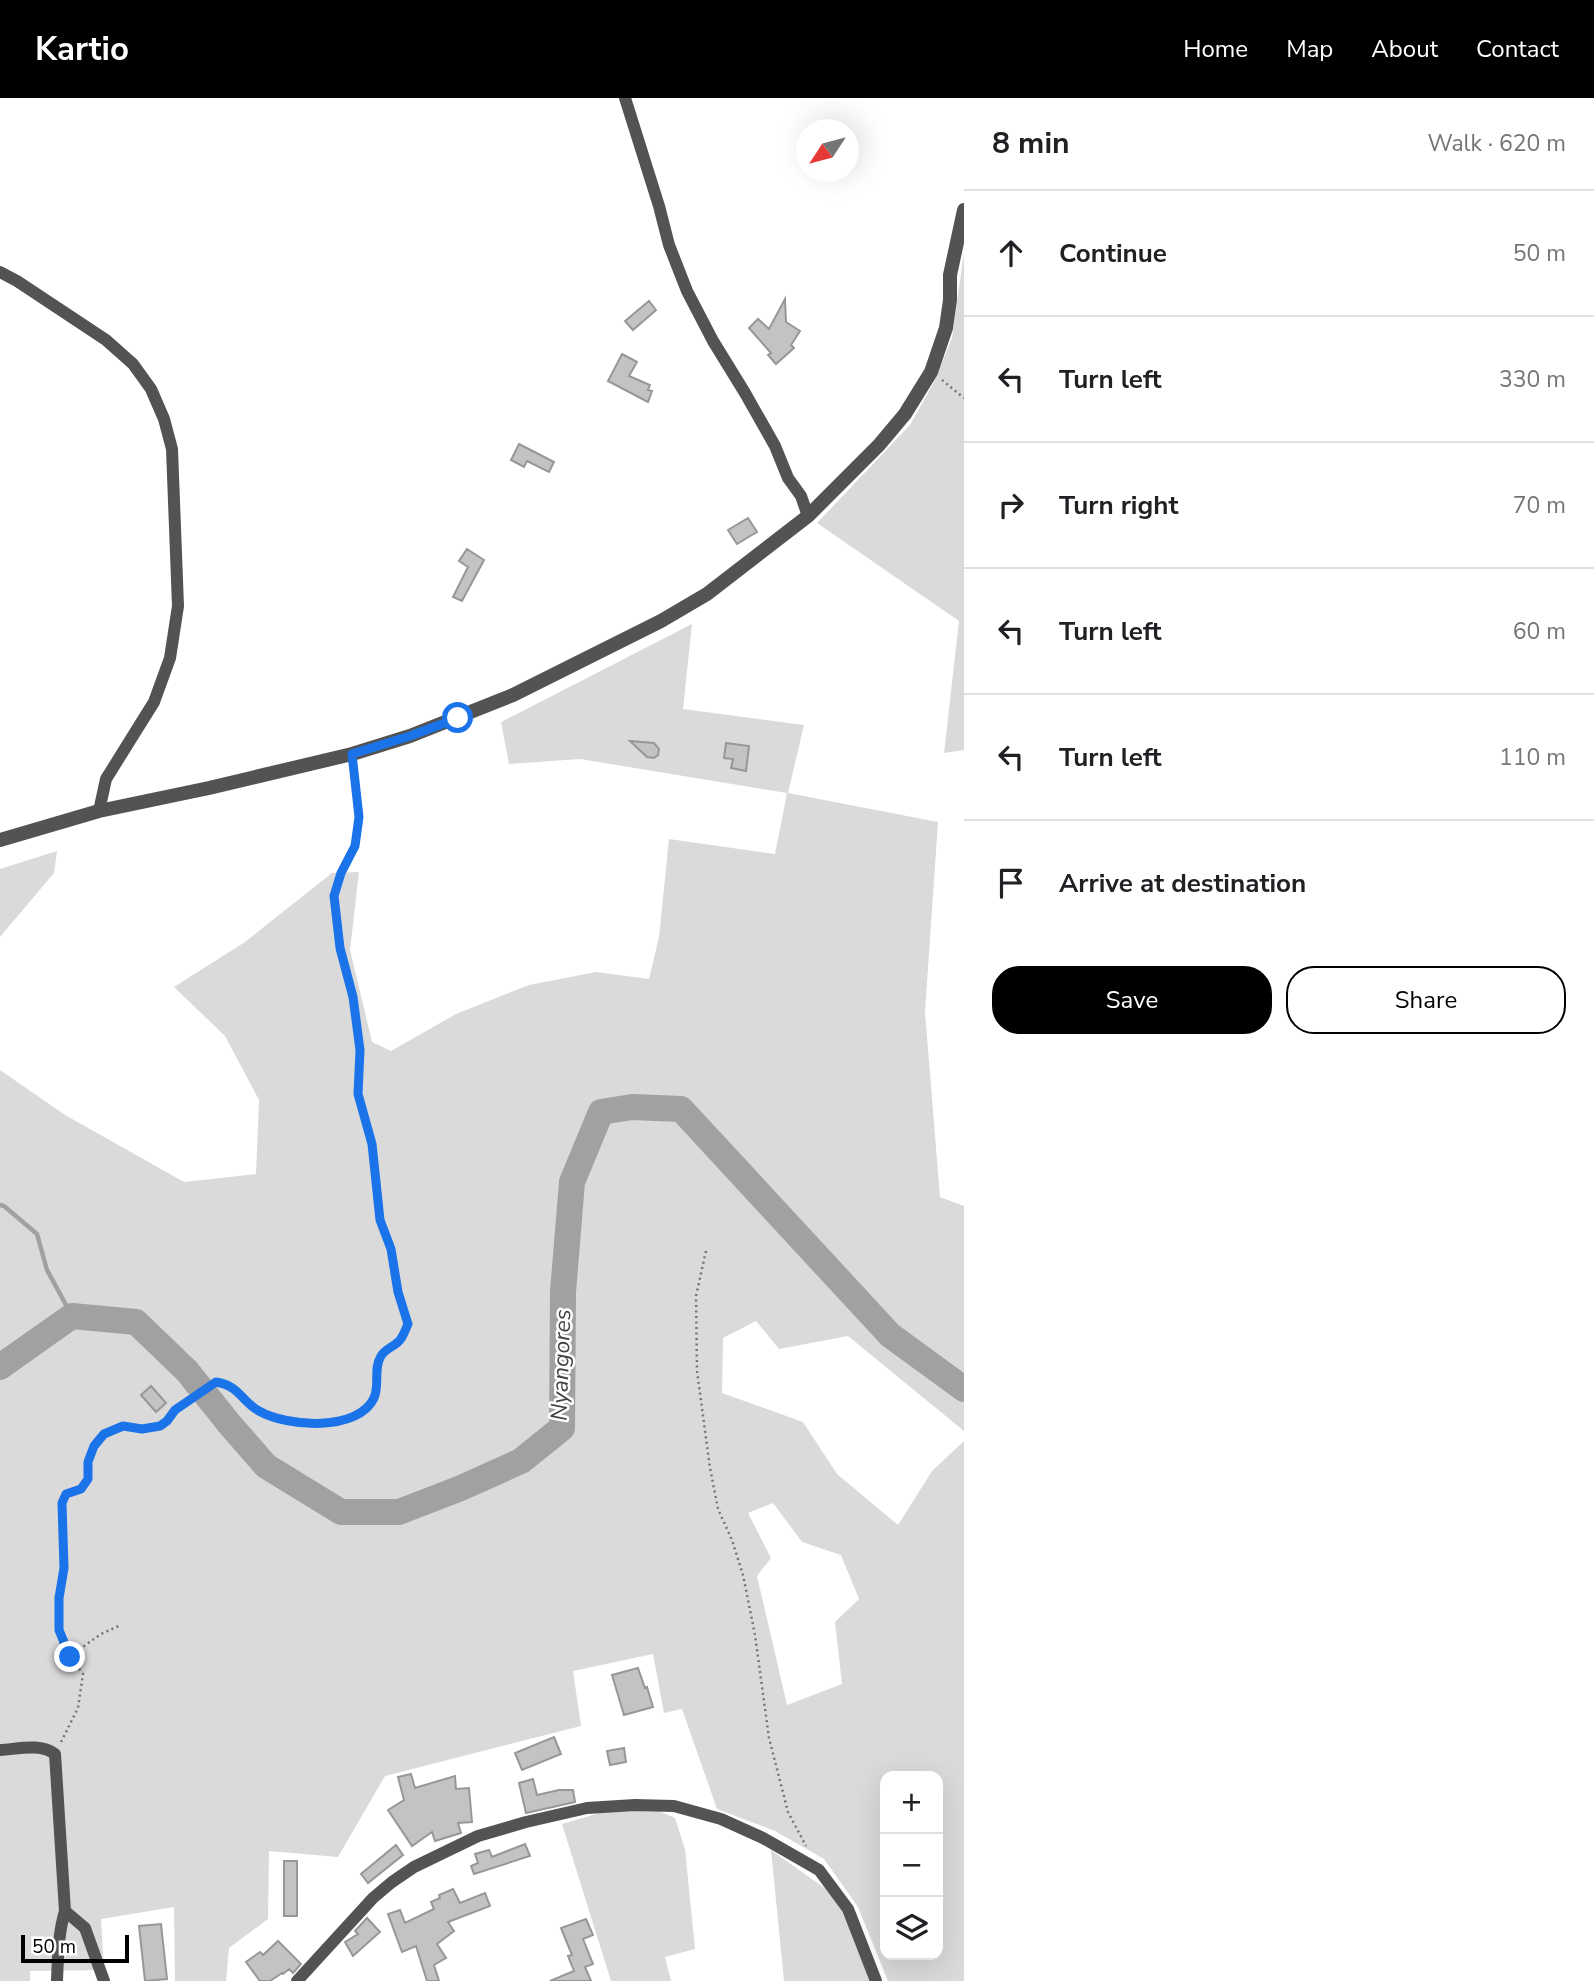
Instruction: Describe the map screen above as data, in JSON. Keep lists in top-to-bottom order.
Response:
{
  "water": ["Nyangores"],
  "scale_bar": "50 m",
  "north": "bottom left",
  "page": {
    "header": "Kartio",
    "nav": [
      "Home",
      "Map",
      "About",
      "Contact"
    ],
    "heading": ["8 min", "Walk · 620 m"],
    "list": [
      ["Continue", "50 m"],
      ["Turn left", "330 m"],
      ["Turn right", "70 m"],
      ["Turn left", "60 m"],
      ["Turn left", "110 m"],
      "Arrive at destination"
    ],
    "buttons": ["Save", "Share"],
    "map_buttons": ["+", "−"],
    "scale": "50 m"
  }
}
